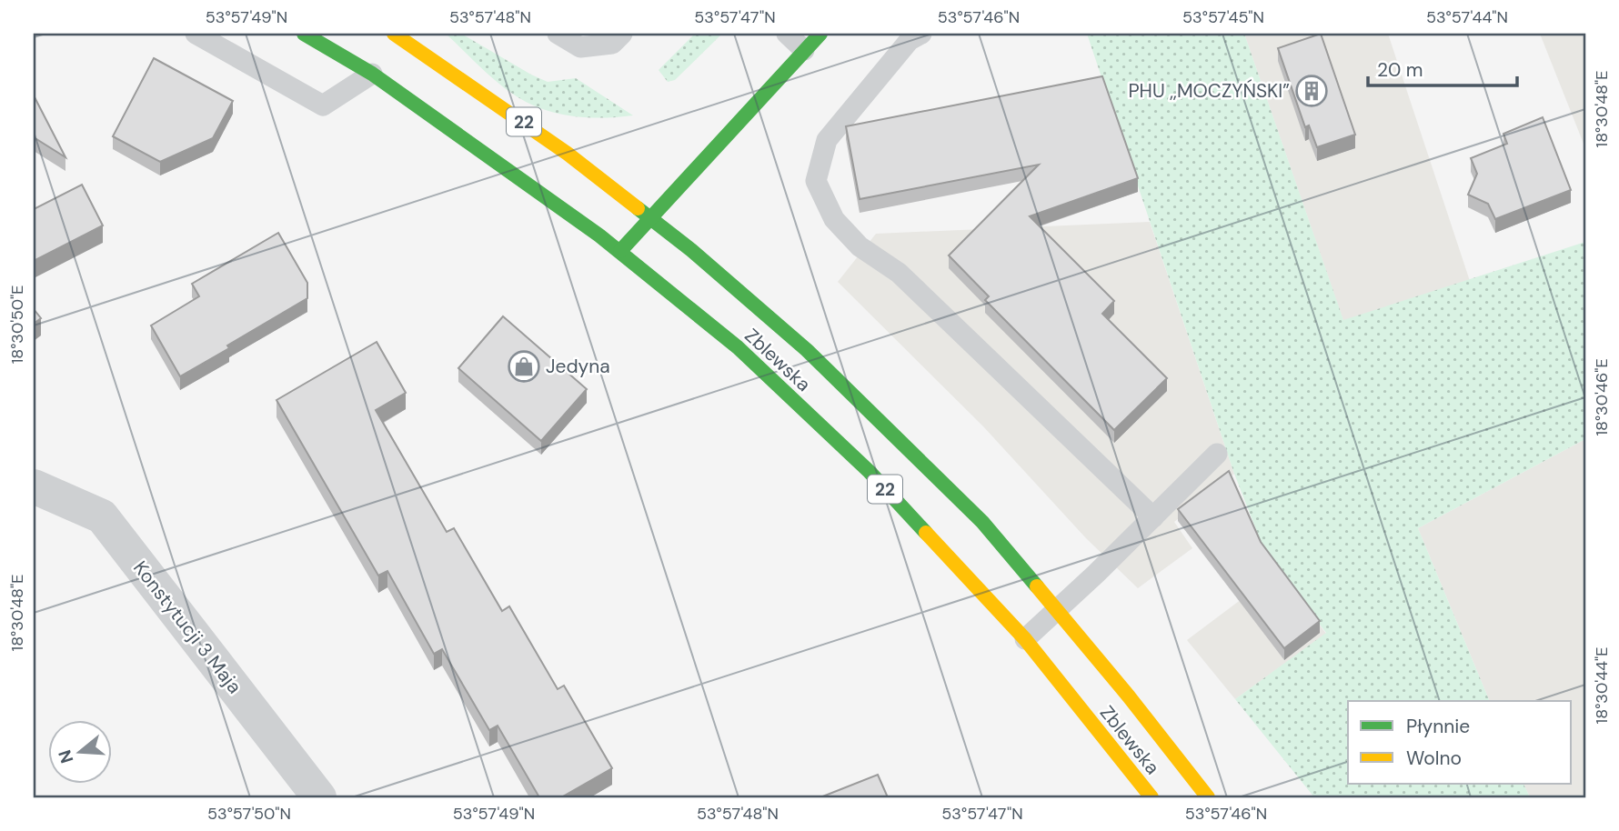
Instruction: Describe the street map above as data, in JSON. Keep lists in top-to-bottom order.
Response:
{
  "streets": {
    "main road": ["22", "Zblewska"],
    "street": ["Konstytucji 3 Maja"]
  },
  "places": {
    "building": ["PHU ,,MOCZYŃSKI”"],
    "shop": ["Jedyna"]
  },
  "legend": ["Płynnie", "Wolno"],
  "scale_bar": "20 m",
  "north": "left",
  "coordinates": [
    "53°57'49\"N",
    "53°57'48\"N",
    "53°57'47\"N",
    "53°57'46\"N",
    "53°57'45\"N",
    "53°57'44\"N",
    "18°30'48\"E",
    "18°30'50\"E",
    "18°30'46\"E",
    "18°30'44\"E",
    "53°57'50\"N"
  ]
}
